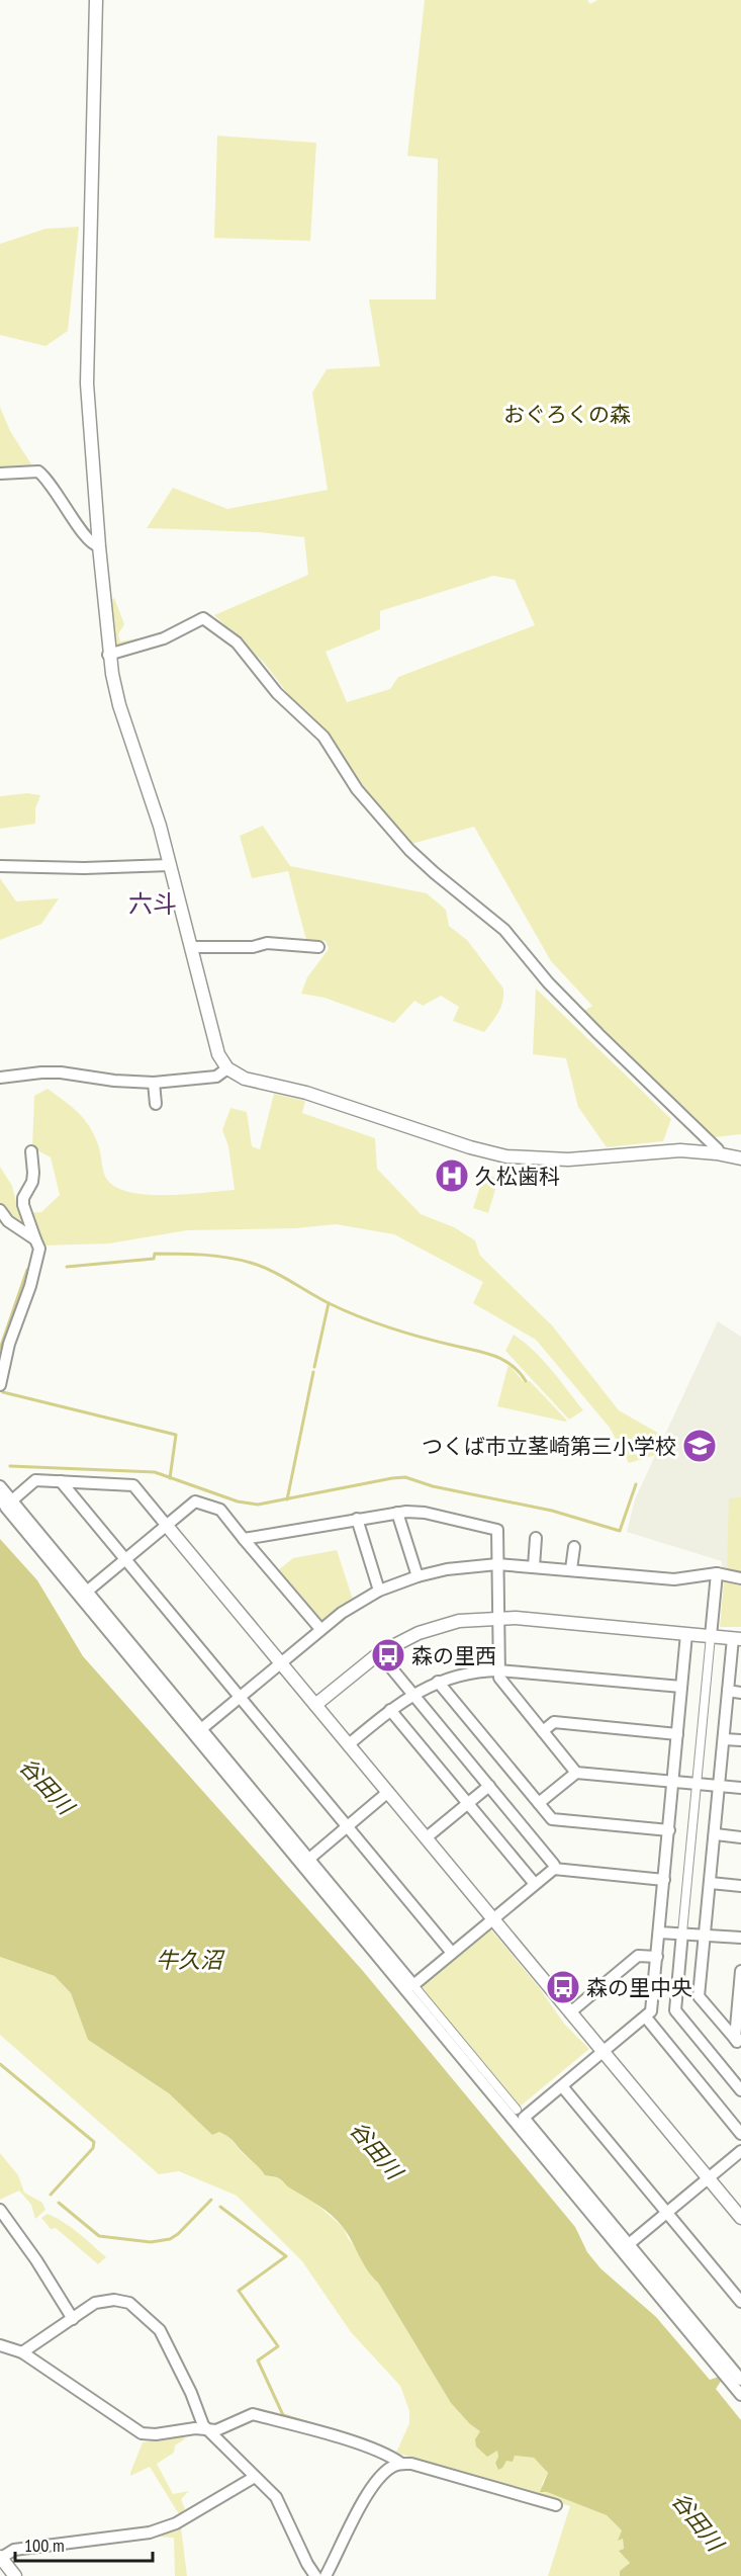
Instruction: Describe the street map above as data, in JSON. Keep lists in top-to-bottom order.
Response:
{
  "districts": ["六斗"],
  "water": ["谷田川", "牛久沼"],
  "parks": ["おぐろくの森"],
  "places": {
    "hospital": ["久松歯科"],
    "school or university": ["つくば市立茎崎第三小学校"],
    "bus stop": ["森の里西", "森の里中央"]
  },
  "scale_bar": "100 m"
}
